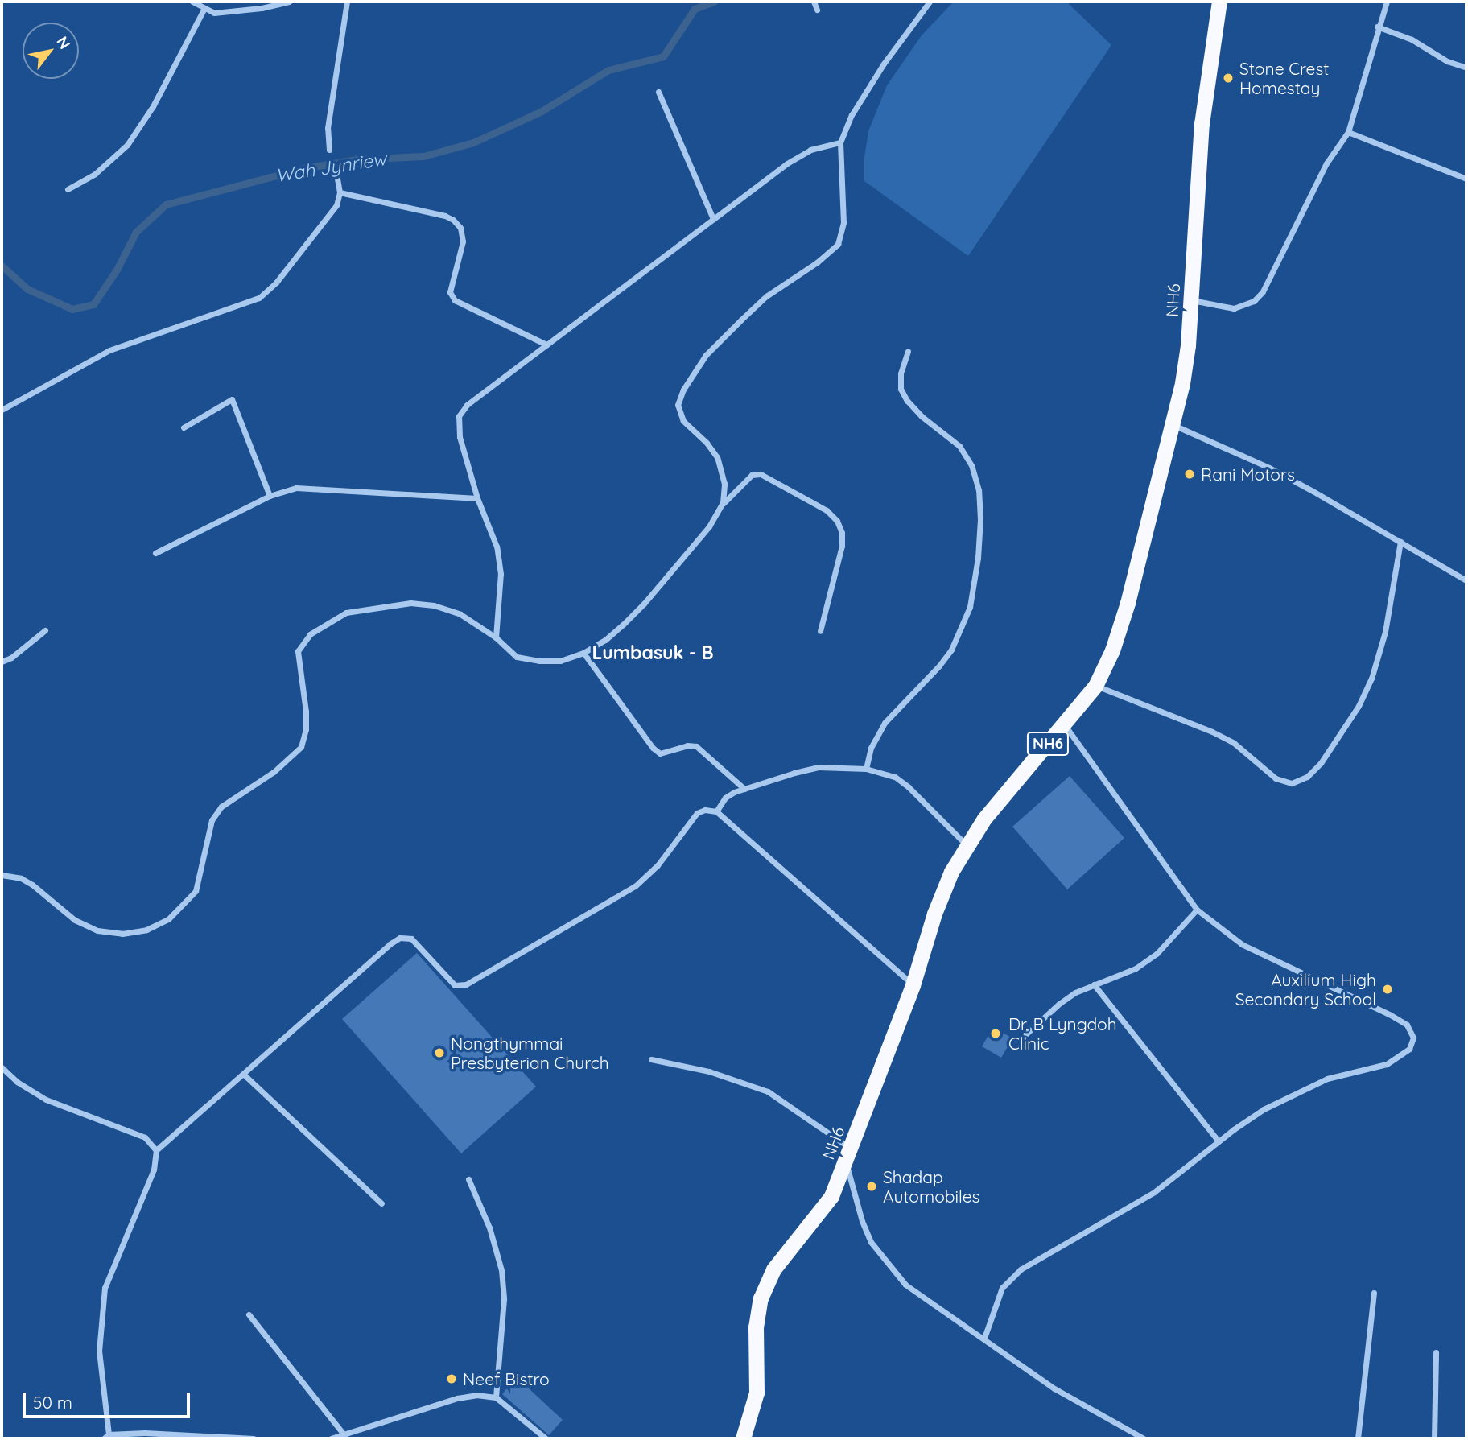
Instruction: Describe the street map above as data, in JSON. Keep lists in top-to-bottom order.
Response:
{
  "streets": {
    "highway": ["NH6"]
  },
  "districts": ["Lumbasuk - B"],
  "water": ["Wah Jynriew"],
  "places": [
    "Stone Crest Homestay",
    "Rani Motors",
    "Auxilium High Secondary School",
    "Dr. B Lyngdoh Clinic",
    "Nongthymmai Presbyterian Church",
    "Shadap Automobiles",
    "Neef Bistro"
  ],
  "scale_bar": "50 m",
  "north": "top right"
}
